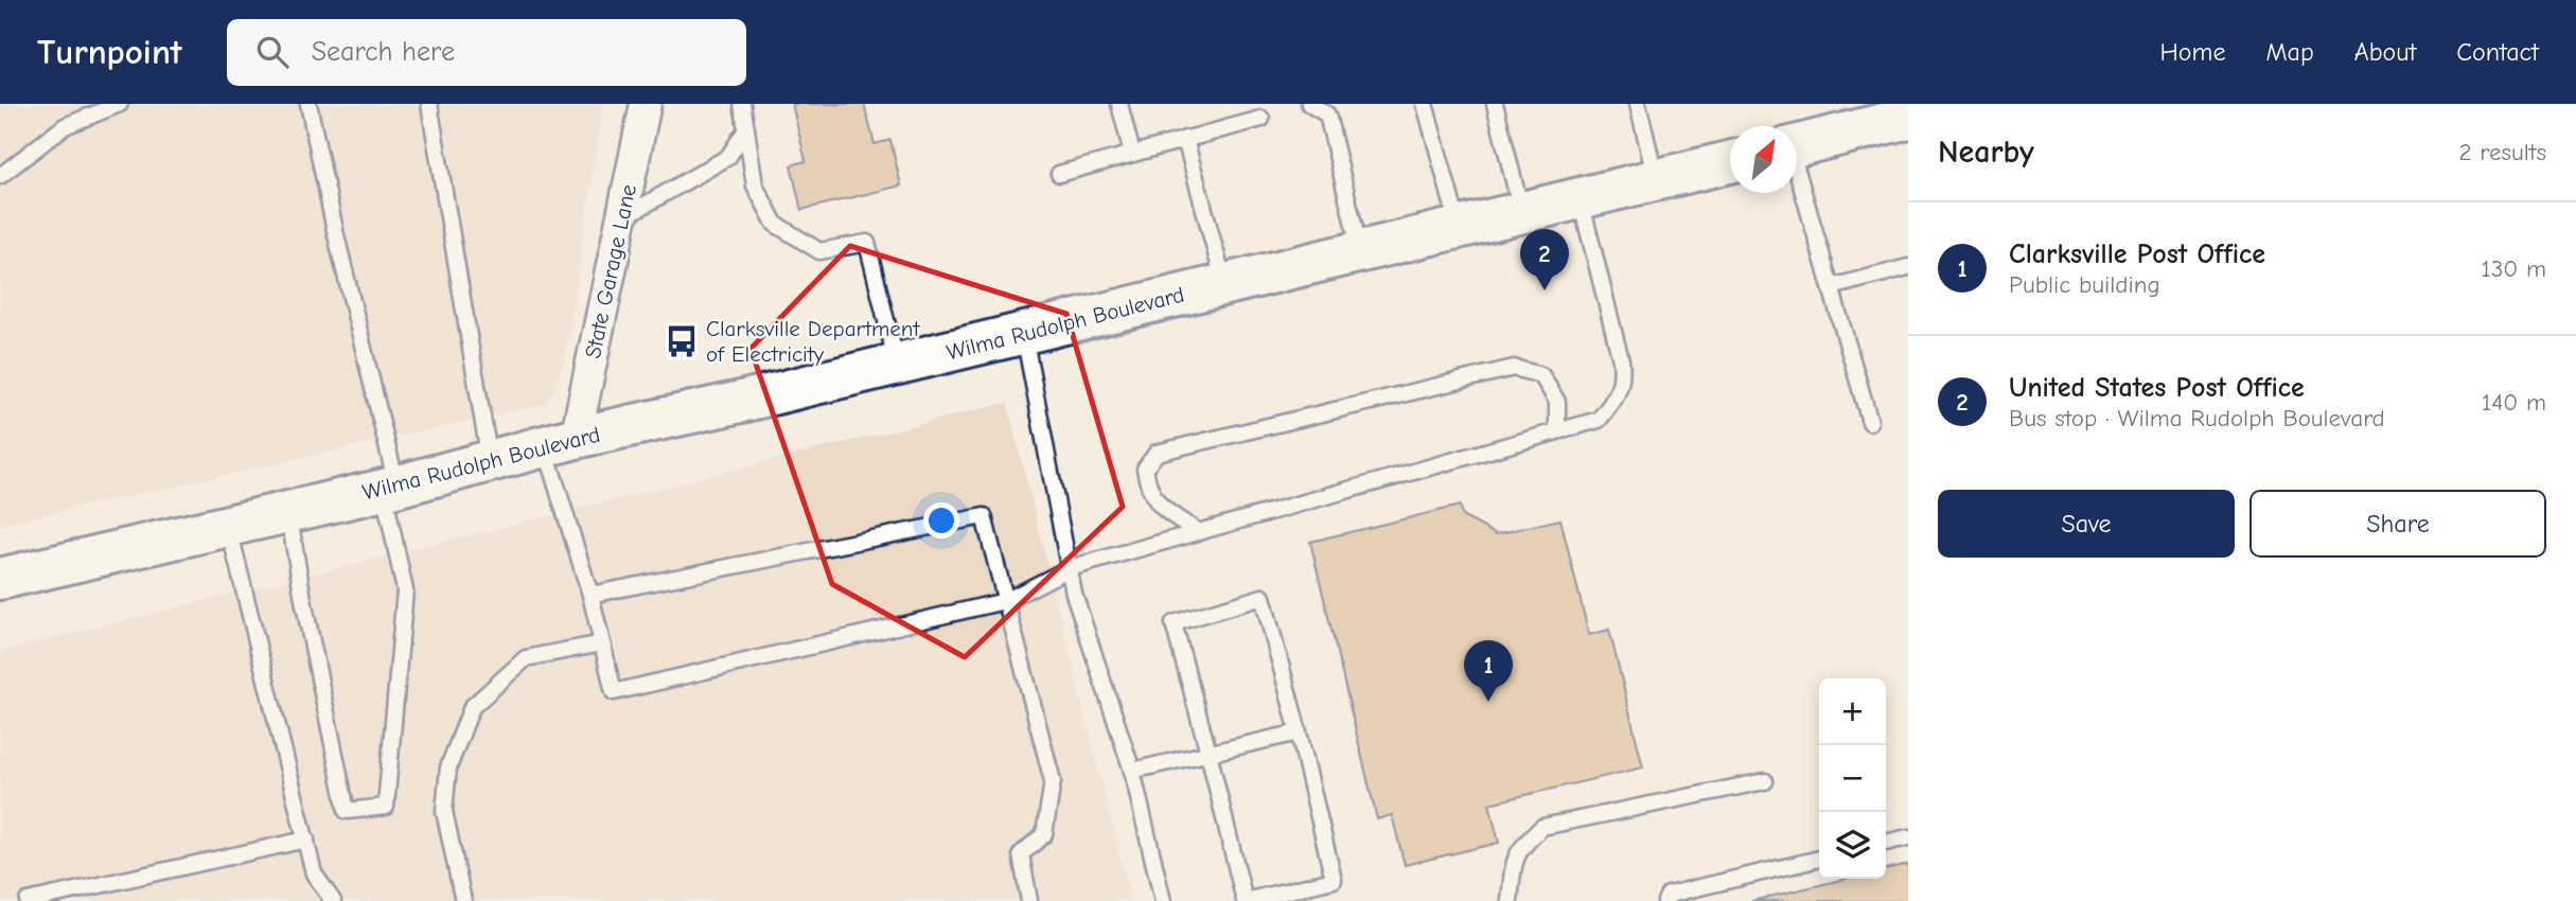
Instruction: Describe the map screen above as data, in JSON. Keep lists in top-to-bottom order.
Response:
{
  "streets": {
    "highway": ["Wilma Rudolph Boulevard"],
    "street": ["State Garage Lane"]
  },
  "crossings": [
    ["State Garage Lane", "Wilma Rudolph Boulevard"]
  ],
  "places": {
    "bus stop": ["Clarksville Department of Electricity"]
  },
  "north": "top right",
  "page": {
    "header": "Turnpoint",
    "search": "Search here",
    "nav": [
      "Home",
      "Map",
      "About",
      "Contact"
    ],
    "heading": ["Nearby", "2 results"],
    "list": [
      {
        "mark": "1",
        "name": "Clarksville Post Office",
        "note": "Public building",
        "value": "130 m"
      },
      {
        "mark": "2",
        "name": "United States Post Office",
        "note": "Bus stop · Wilma Rudolph Boulevard",
        "value": "140 m"
      }
    ],
    "pins": ["2", "1"],
    "buttons": ["Save", "Share"],
    "map_buttons": ["+", "−"]
  }
}
